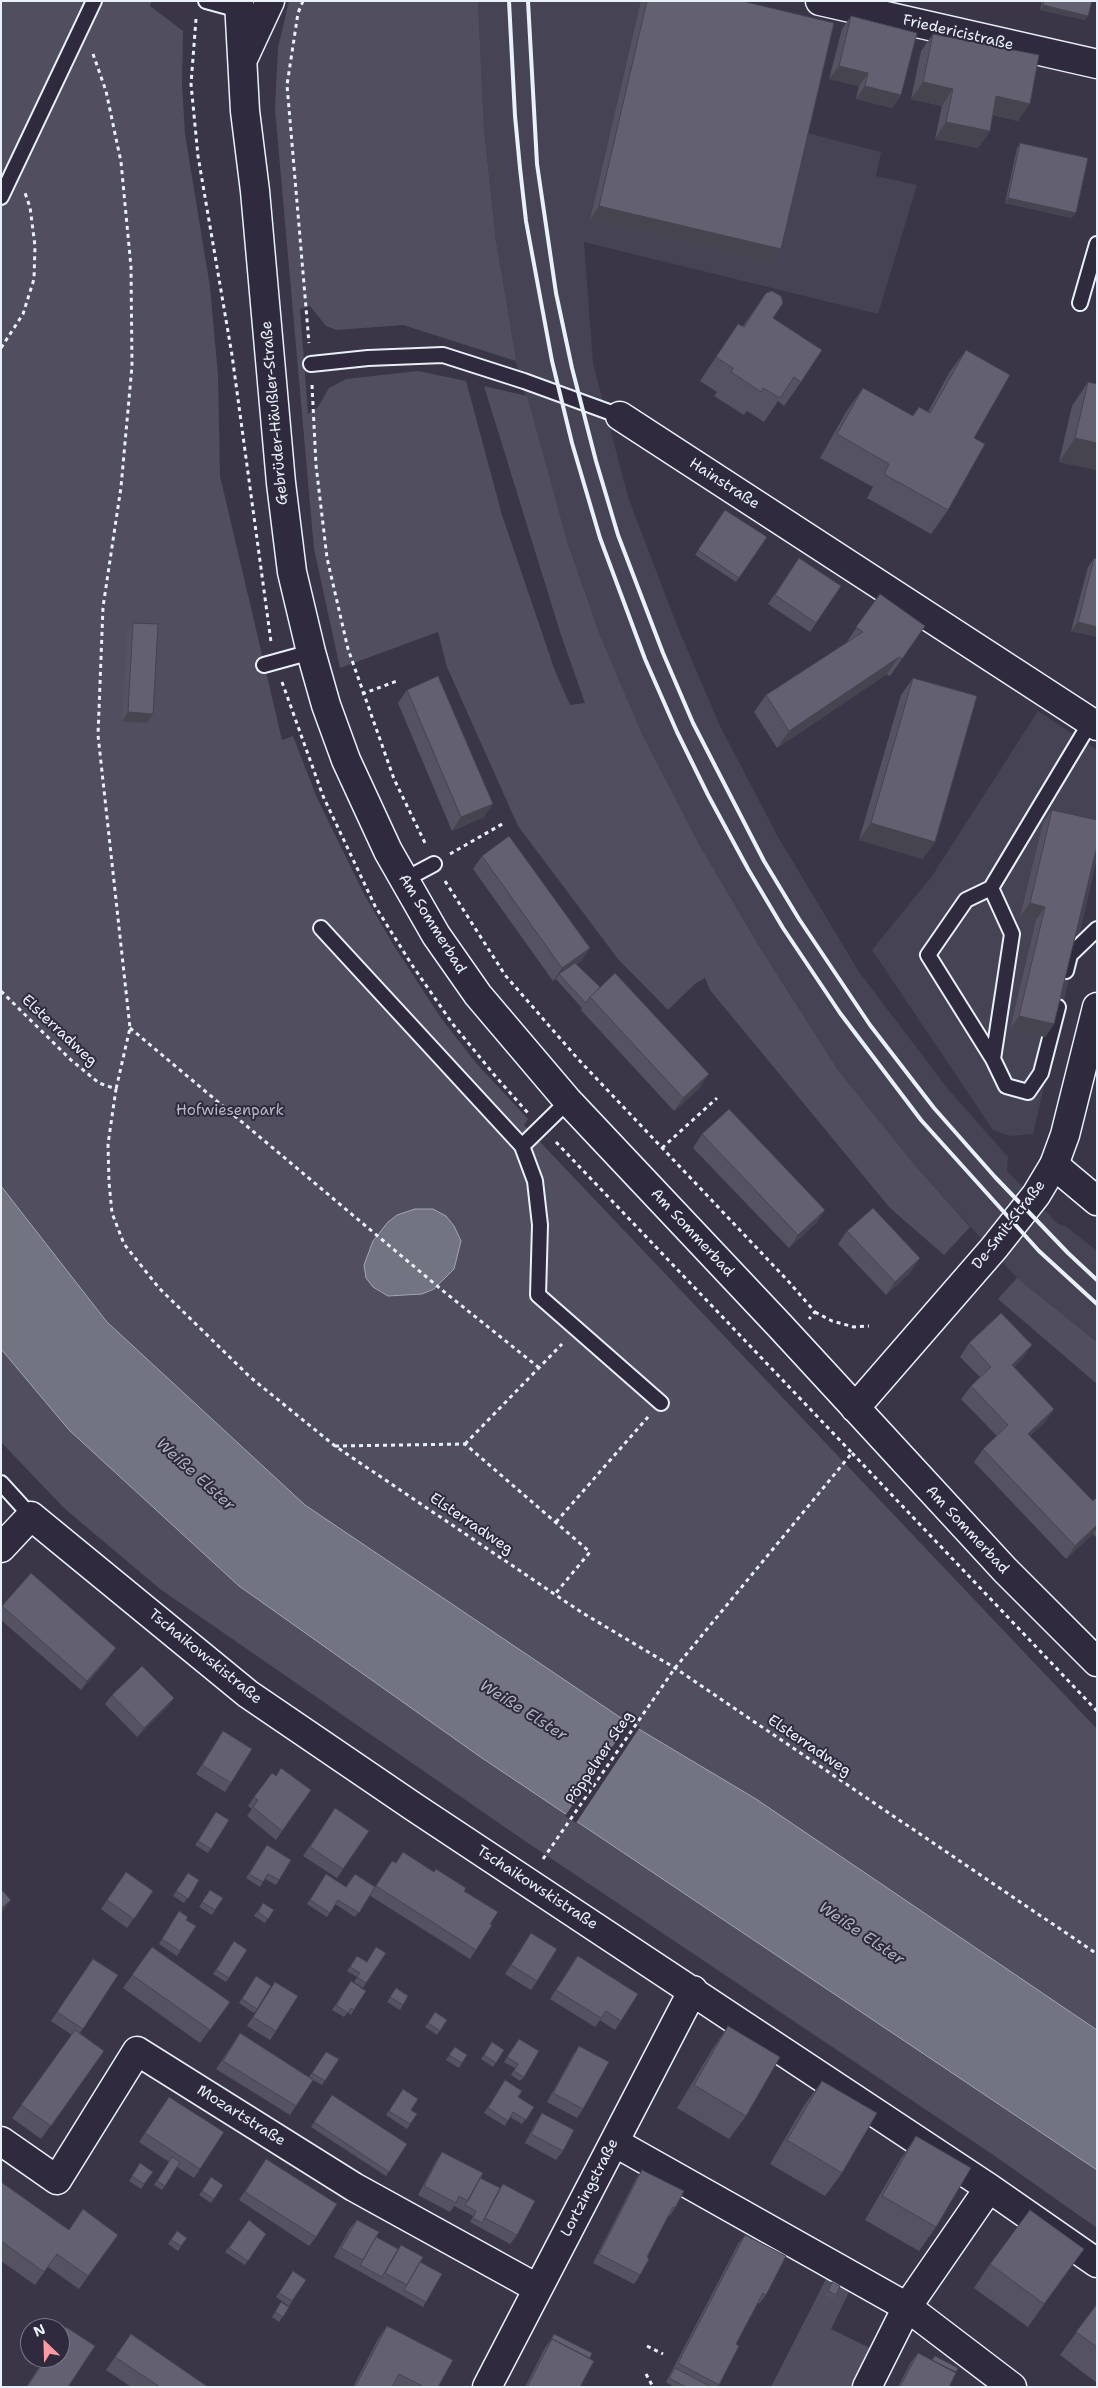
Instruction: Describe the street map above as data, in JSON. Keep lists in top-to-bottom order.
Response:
{
  "streets": {
    "street": [
      "Friedericistraße",
      "Gebrüder-Häußler-Straße",
      "Hainstraße",
      "Am Sommerbad",
      "De-Smit-Straße",
      "Tschaikowskistraße",
      "Mozartstraße",
      "Lortzingstraße"
    ],
    "path": ["Elsterradweg", "Pöppelner Steg"]
  },
  "crossings": [
    ["Gebrüder-Häußler-Straße", "Am Sommerbad"],
    ["Am Sommerbad", "De-Smit-Straße"],
    ["Elsterradweg", "Pöppelner Steg"],
    ["Tschaikowskistraße", "Lortzingstraße"],
    ["Mozartstraße", "Lortzingstraße"]
  ],
  "water": ["Weiße Elster"],
  "parks": ["Hofwiesenpark"],
  "north": "top left"
}
